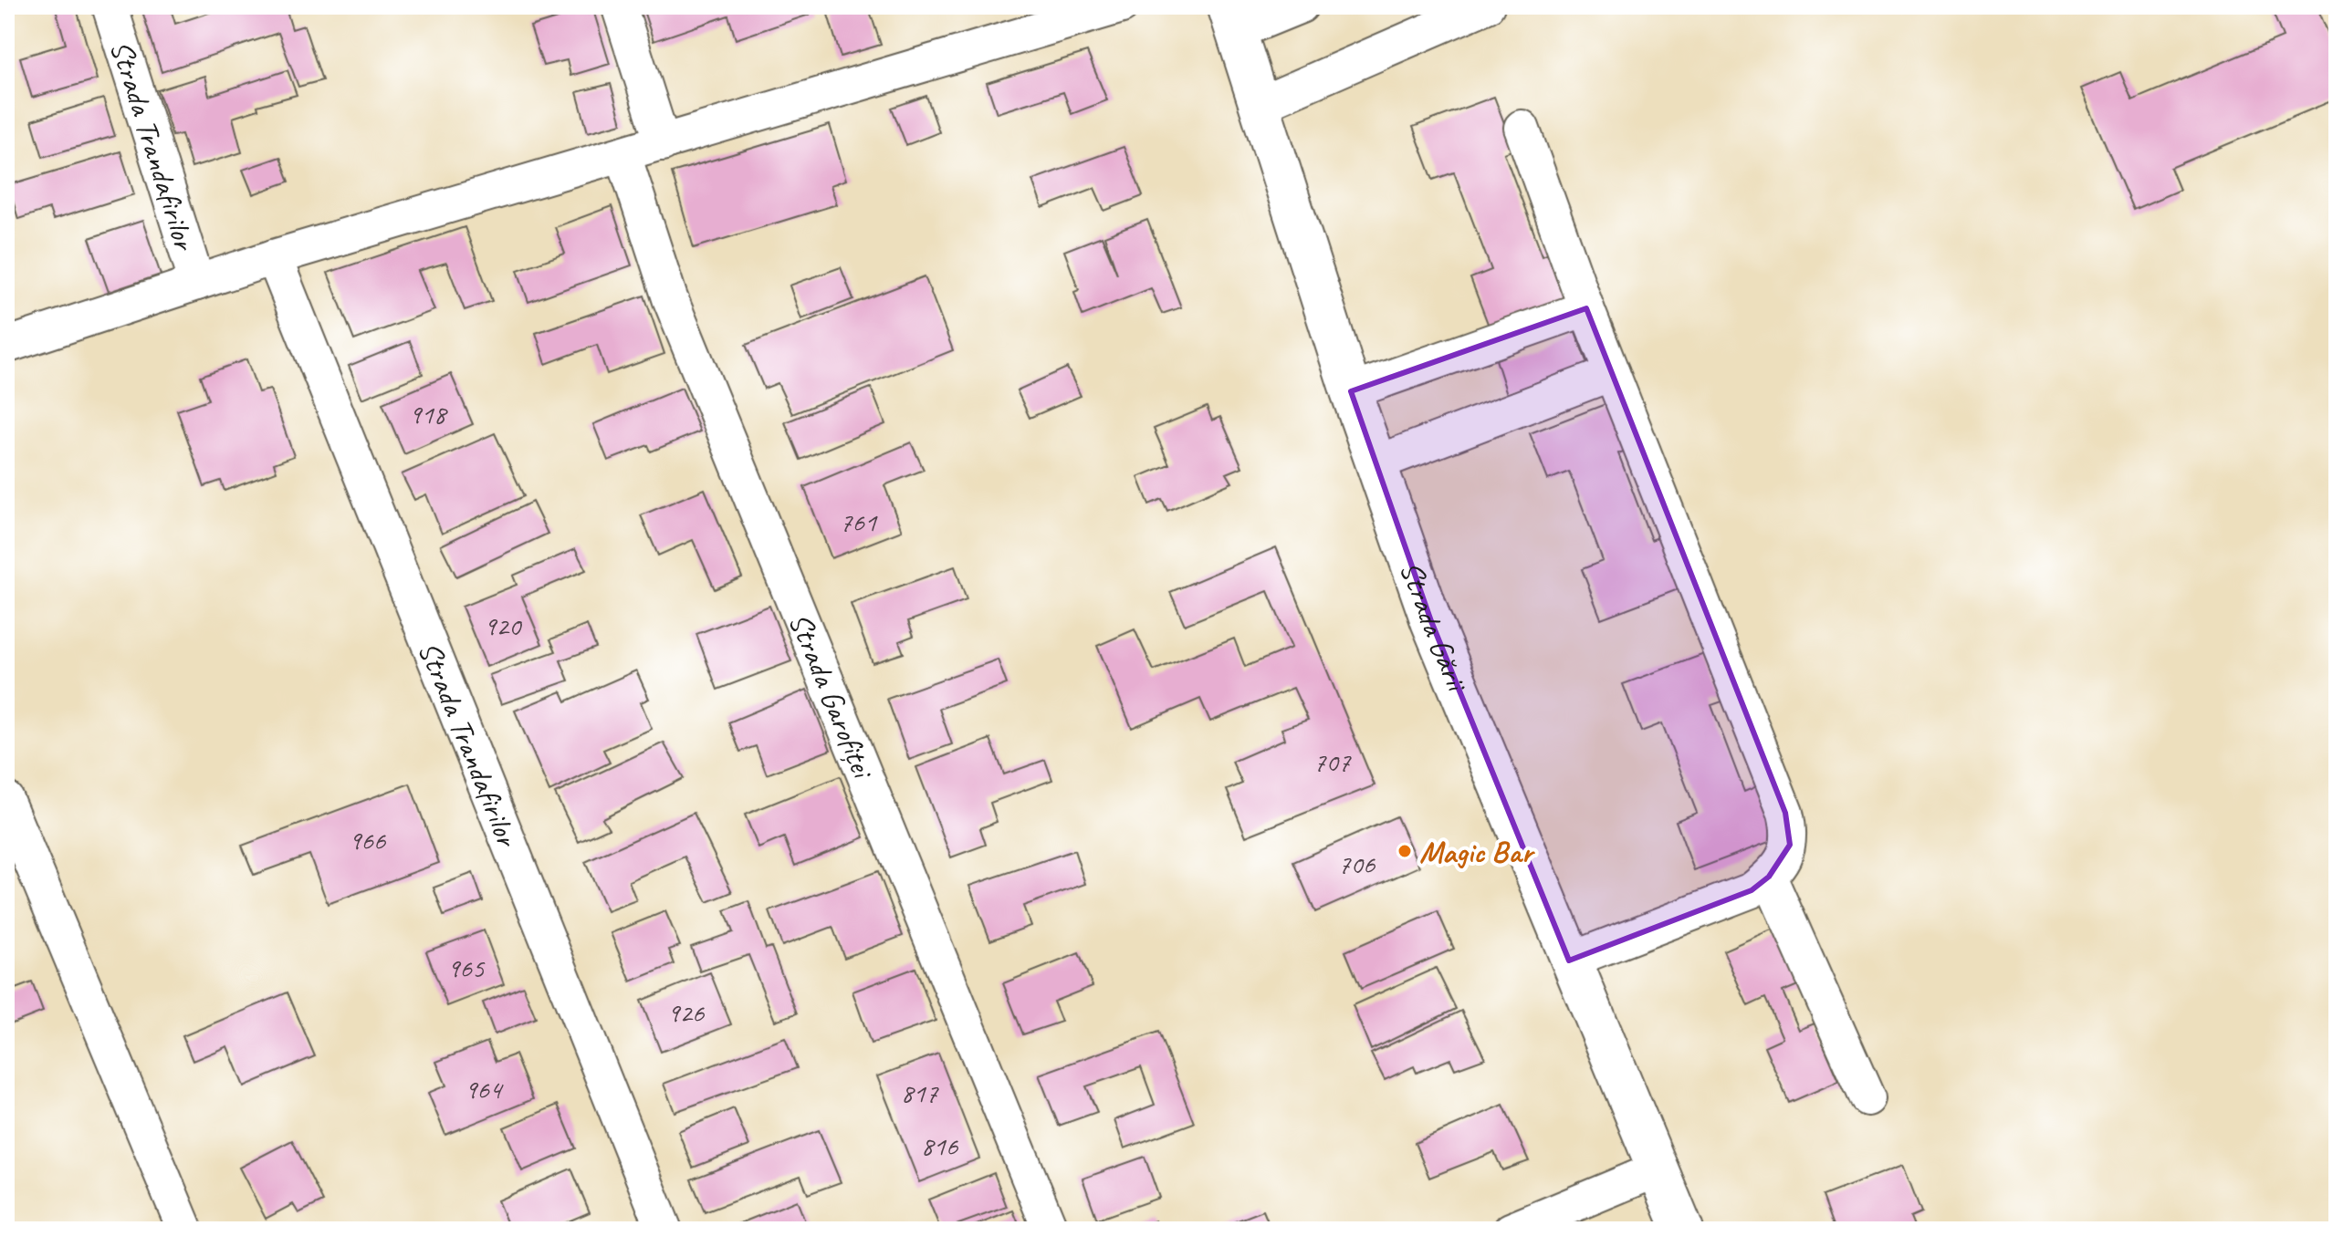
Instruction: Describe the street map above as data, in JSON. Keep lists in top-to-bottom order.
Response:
{
  "streets": {
    "main road": ["Strada Gării"],
    "street": ["Strada Trandafirilor", "Strada Garofiței"]
  },
  "places": ["Magic Bar"],
  "house_numbers": [
    "918",
    "761",
    "920",
    "707",
    "966",
    "706",
    "965",
    "926",
    "964",
    "817",
    "816"
  ]
}
